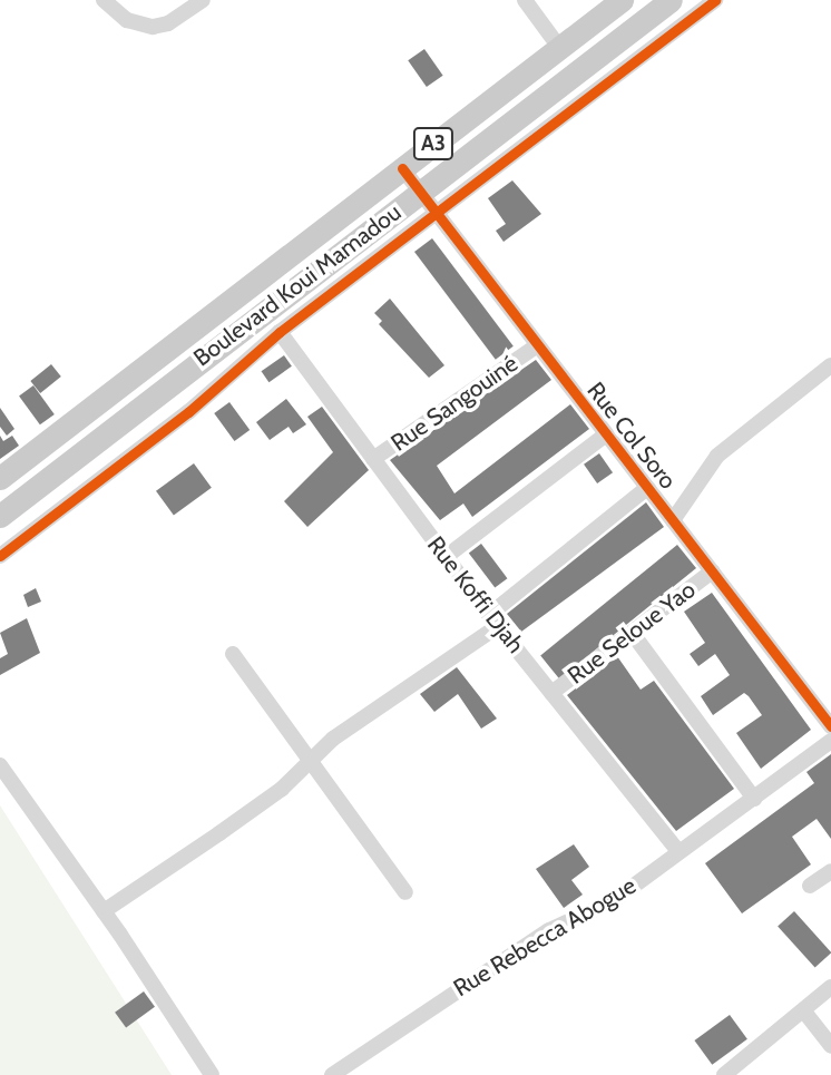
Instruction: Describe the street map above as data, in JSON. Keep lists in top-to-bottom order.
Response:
{
  "streets": {
    "main road": ["A3", "Boulevard Koui Mamadou"],
    "street": [
      "Rue Sangouiné",
      "Rue Col Soro",
      "Rue Koffi Djah",
      "Rue Seloue Yao",
      "Rue Rebecca Abogue"
    ]
  },
  "crossings": [
    ["Boulevard Koui Mamadou", "Rue Col Soro"],
    ["Rue Sangouiné", "Rue Col Soro"],
    ["Rue Sangouiné", "Rue Koffi Djah"],
    ["Rue Col Soro", "Rue Seloue Yao"],
    ["Rue Koffi Djah", "Rue Seloue Yao"],
    ["Rue Koffi Djah", "Rue Rebecca Abogue"]
  ]
}
